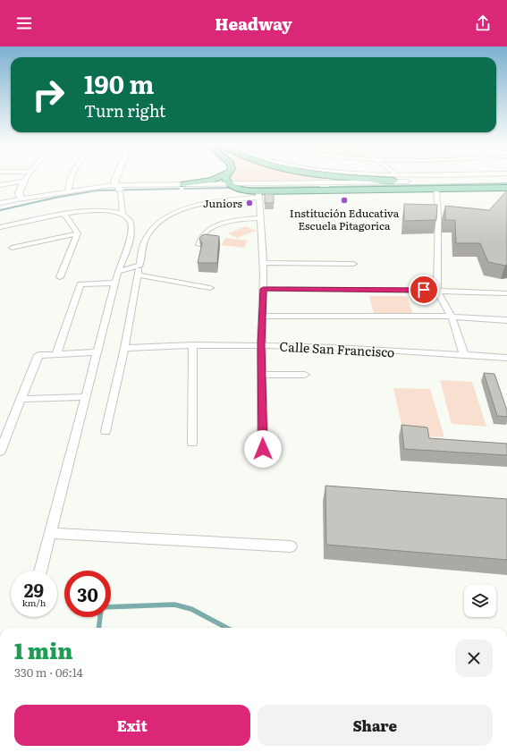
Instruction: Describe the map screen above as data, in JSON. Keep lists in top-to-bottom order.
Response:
{
  "streets": {
    "street": ["Calle San Francisco"]
  },
  "places": ["Institución Educativa Escuela Pitagorica", "Juniors"],
  "page": {
    "header": "Headway",
    "turn": ["190 m", "Turn right"],
    "speed": "29 km/h",
    "limit": "30",
    "heading": ["1 min", "330 m · 06:14"],
    "buttons": ["Exit", "Share"]
  }
}
